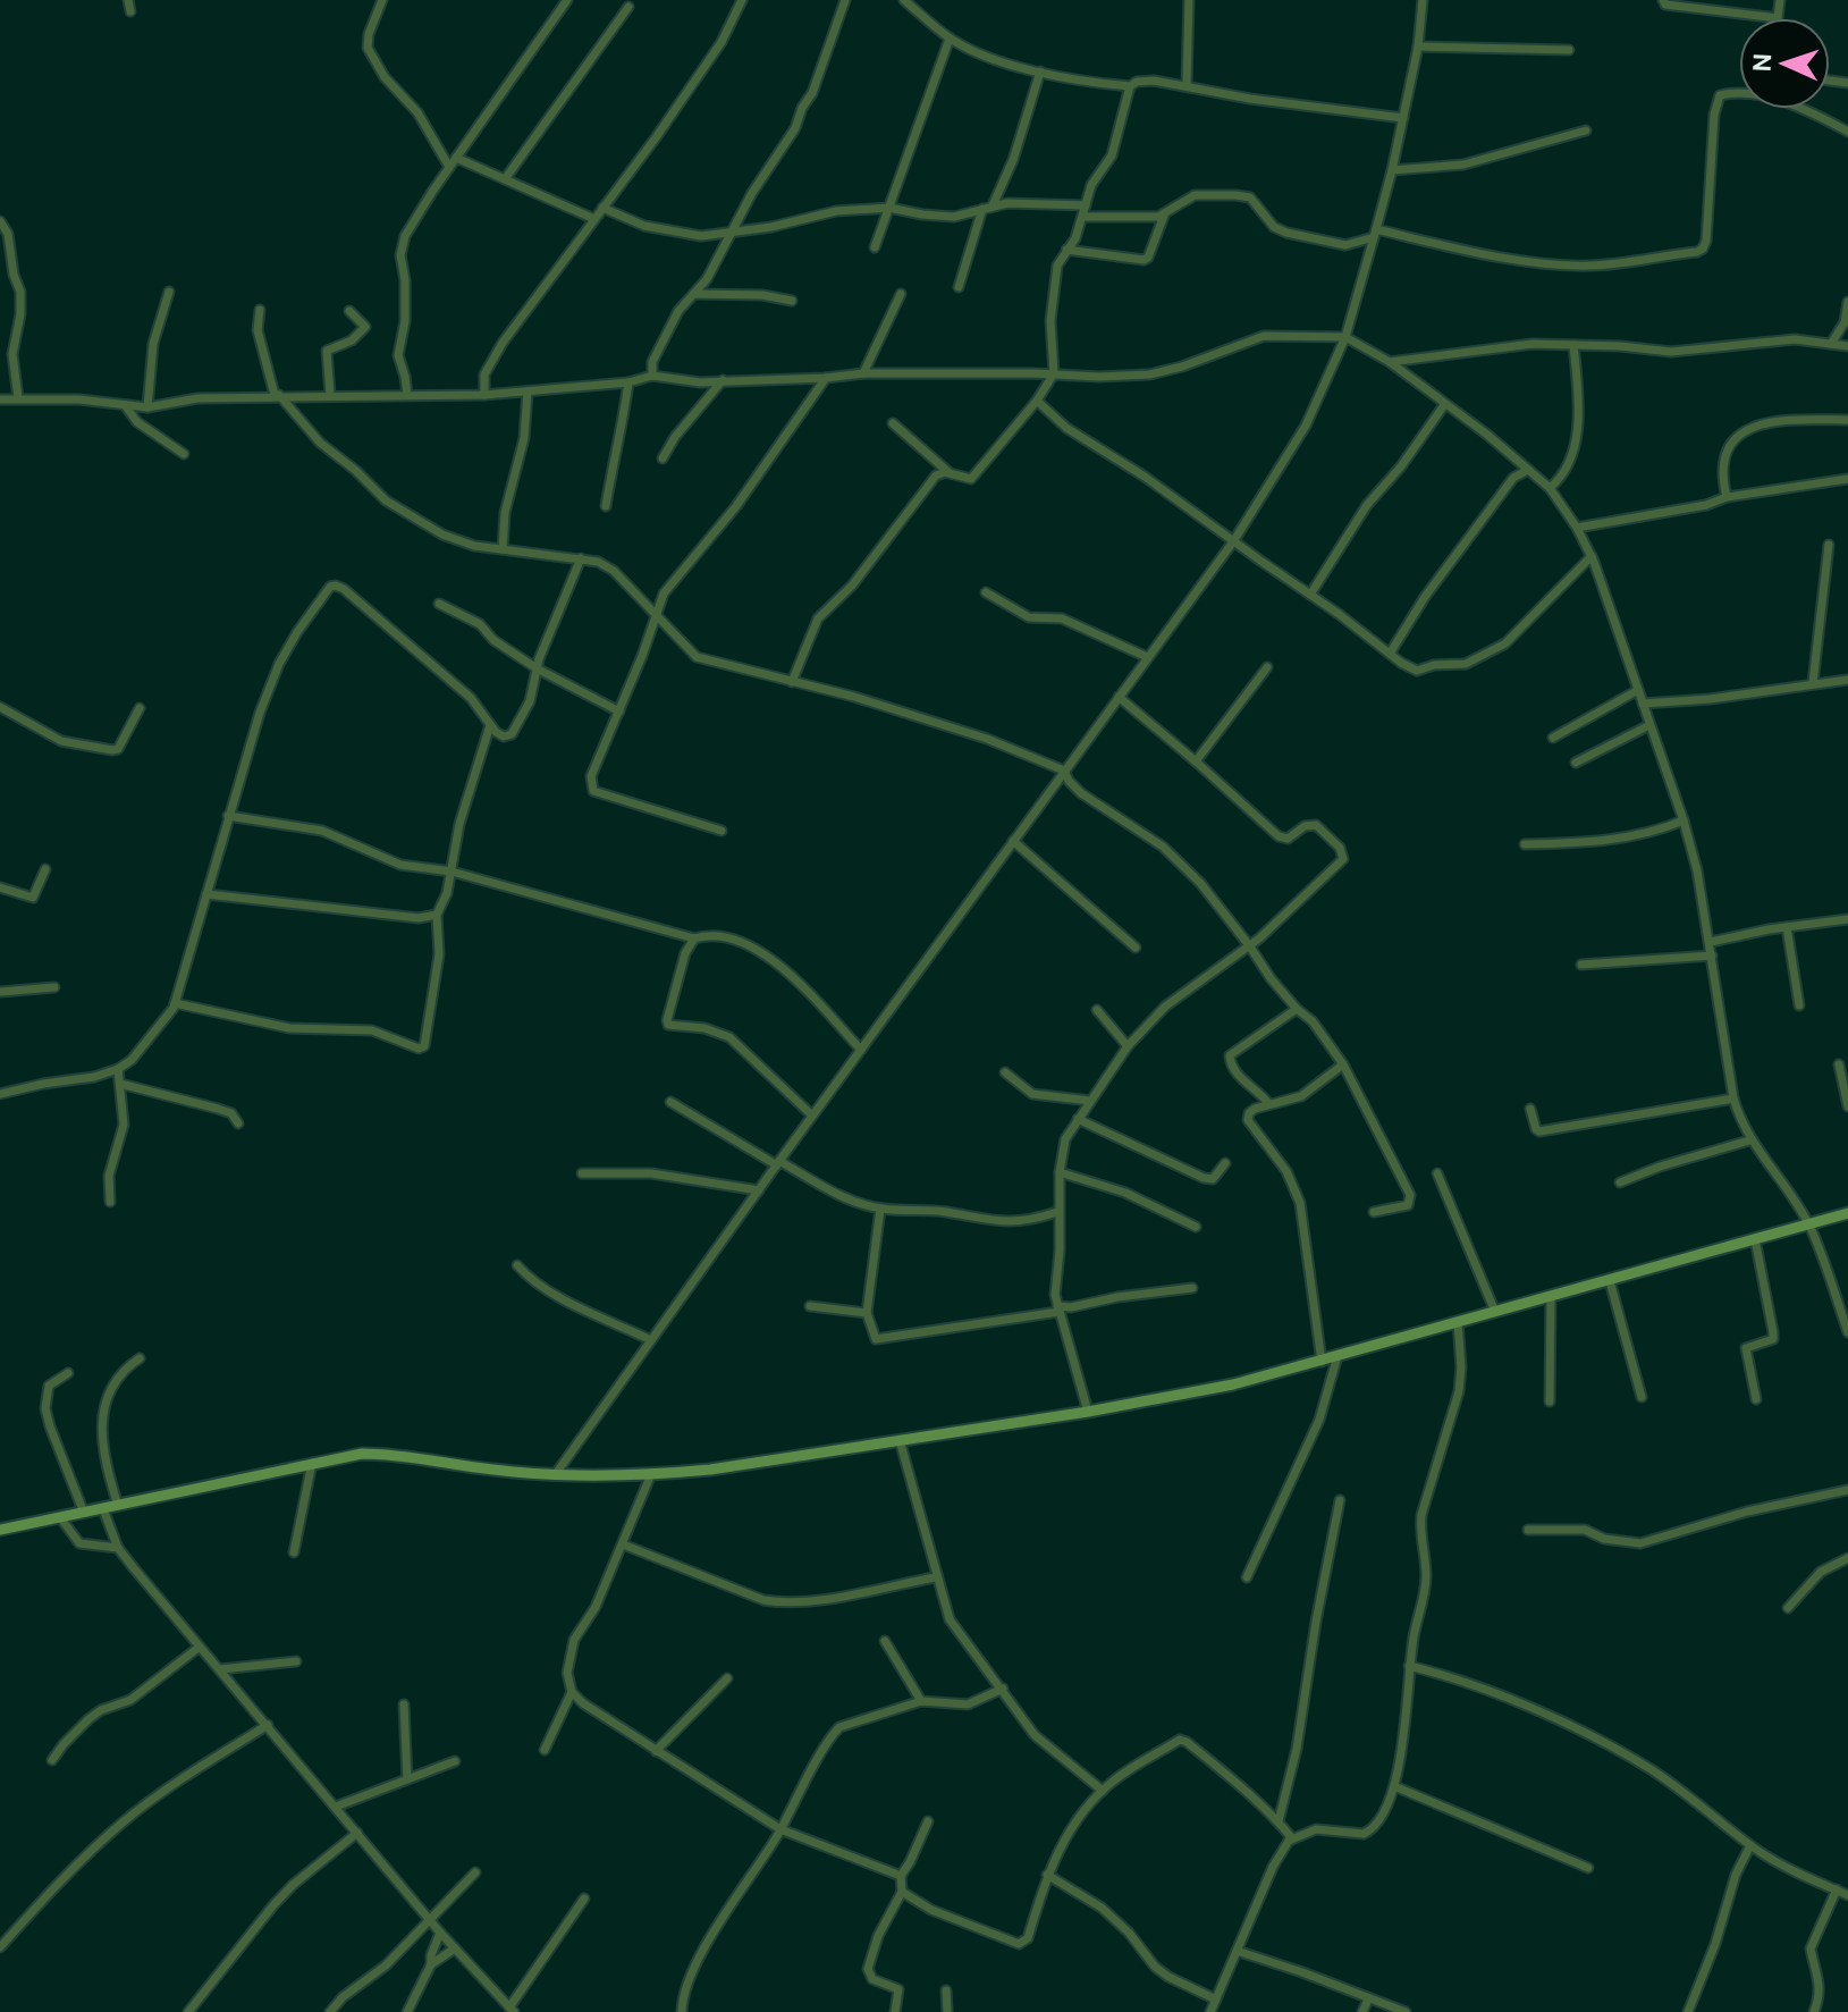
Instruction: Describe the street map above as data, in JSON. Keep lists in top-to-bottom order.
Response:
{
  "north": "left"
}
